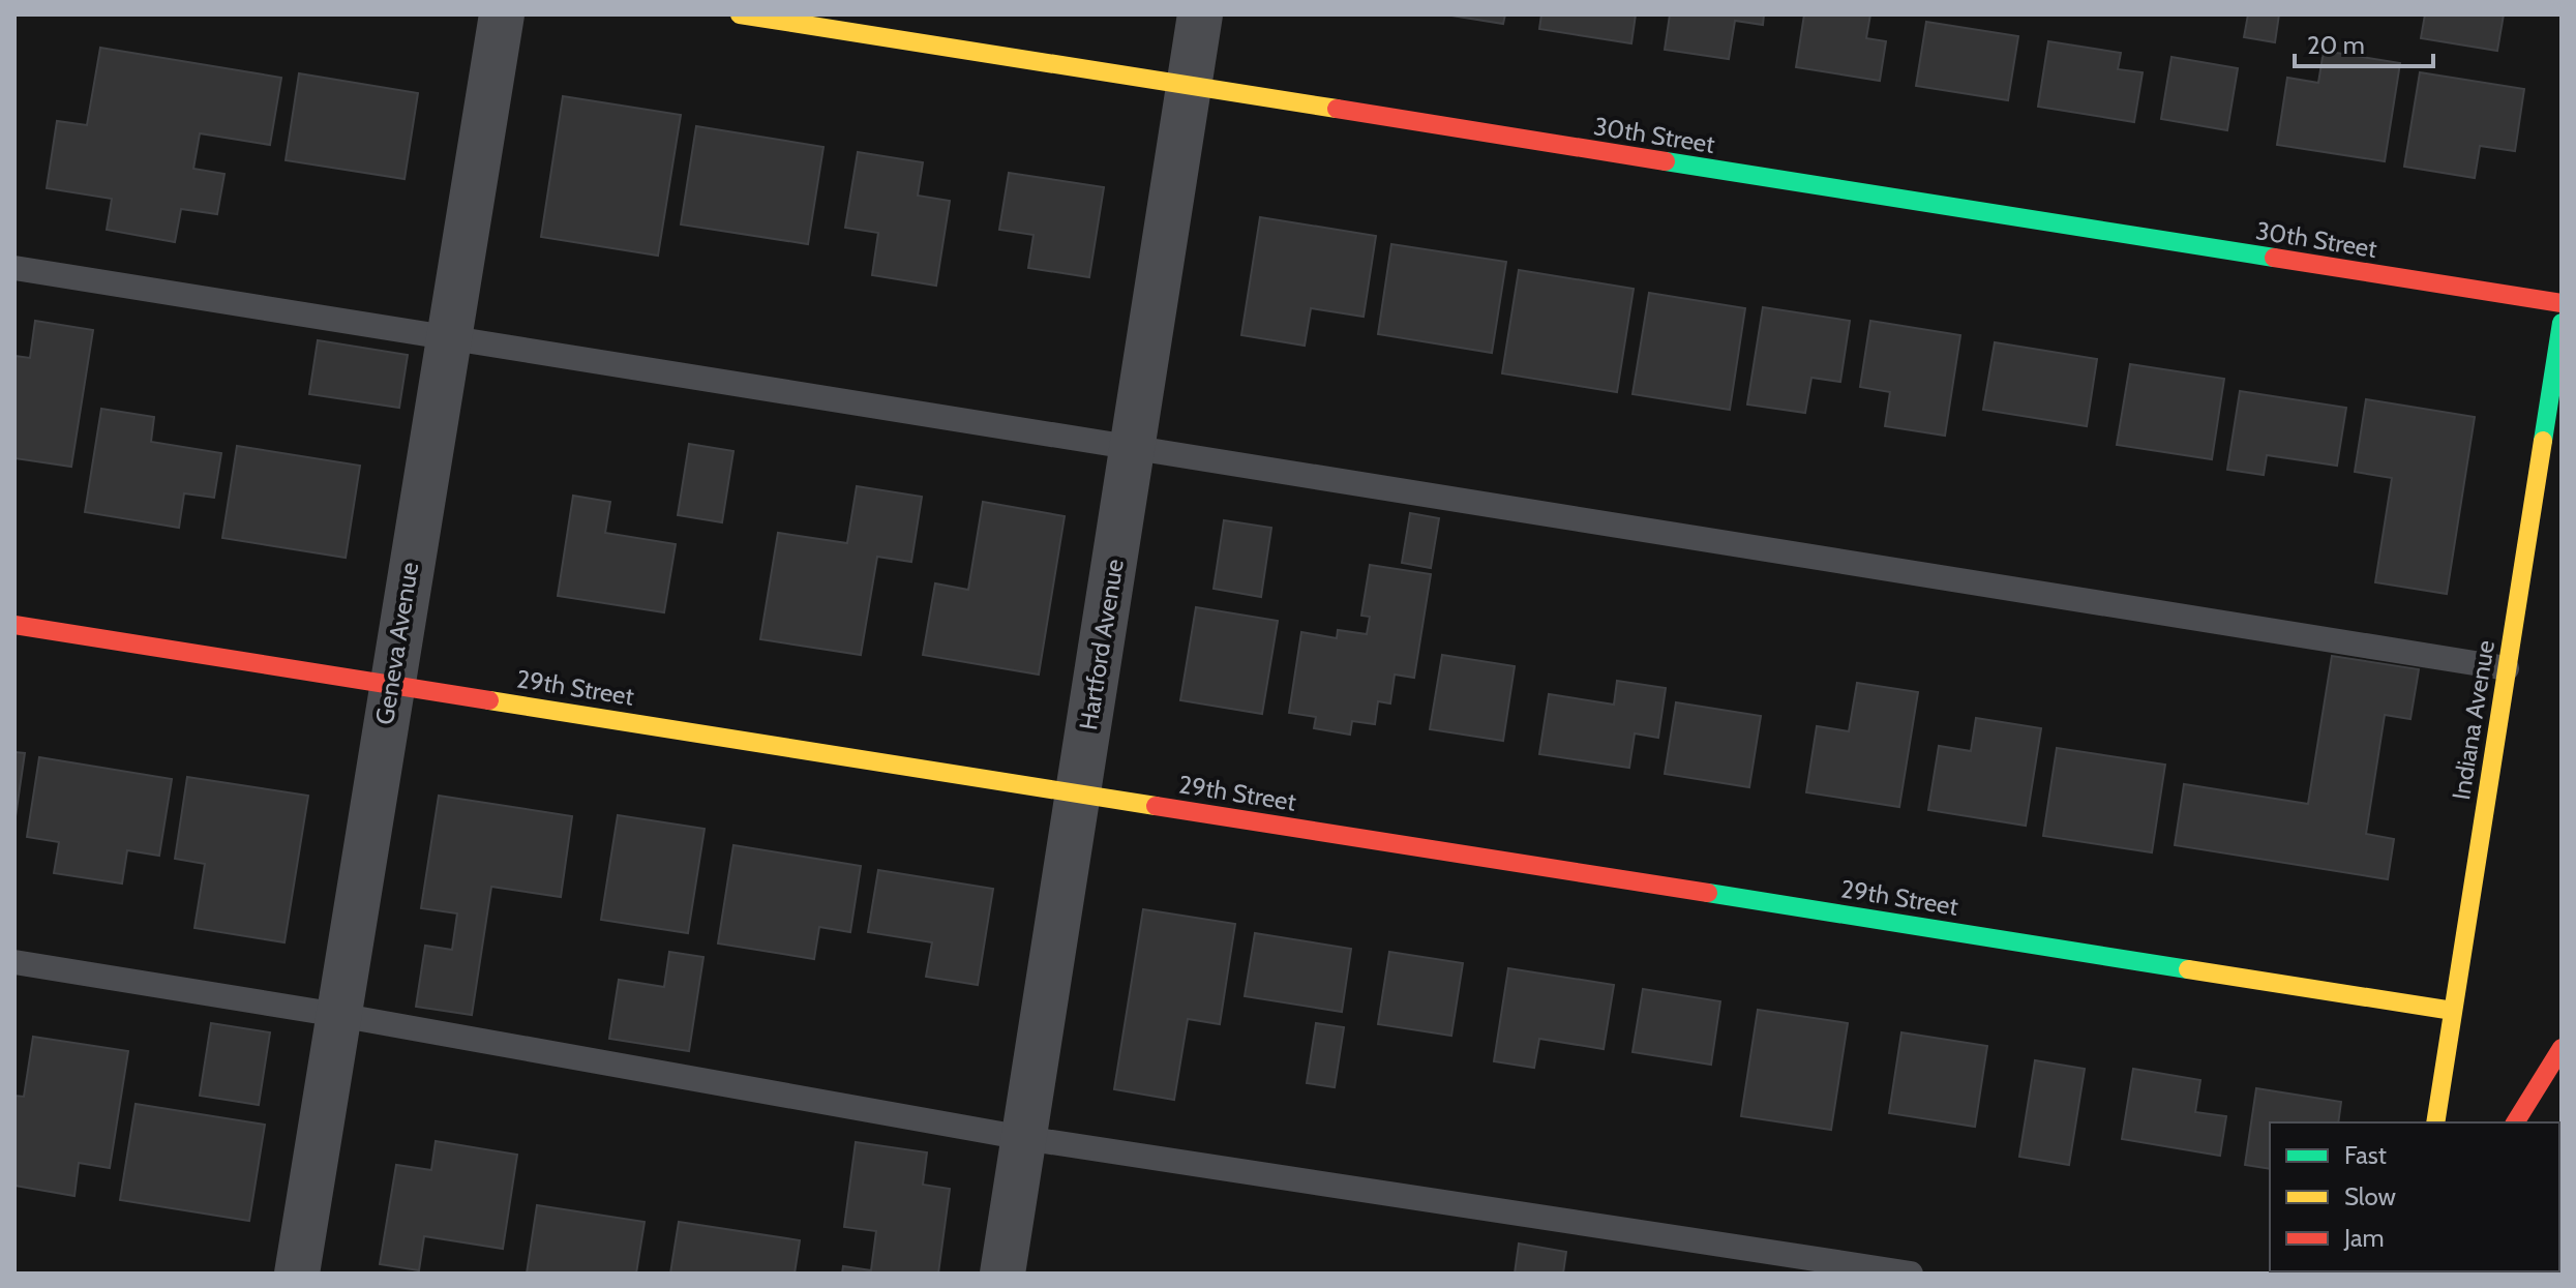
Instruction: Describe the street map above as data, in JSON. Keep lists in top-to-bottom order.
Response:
{
  "streets": {
    "street": [
      "30th Street",
      "Geneva Avenue",
      "Hartford Avenue",
      "29th Street",
      "Indiana Avenue"
    ]
  },
  "crossings": [
    ["30th Street", "Hartford Avenue"],
    ["Geneva Avenue", "29th Street"],
    ["Hartford Avenue", "29th Street"],
    ["29th Street", "Indiana Avenue"]
  ],
  "legend": ["Fast", "Slow", "Jam"],
  "scale_bar": "20 m"
}
